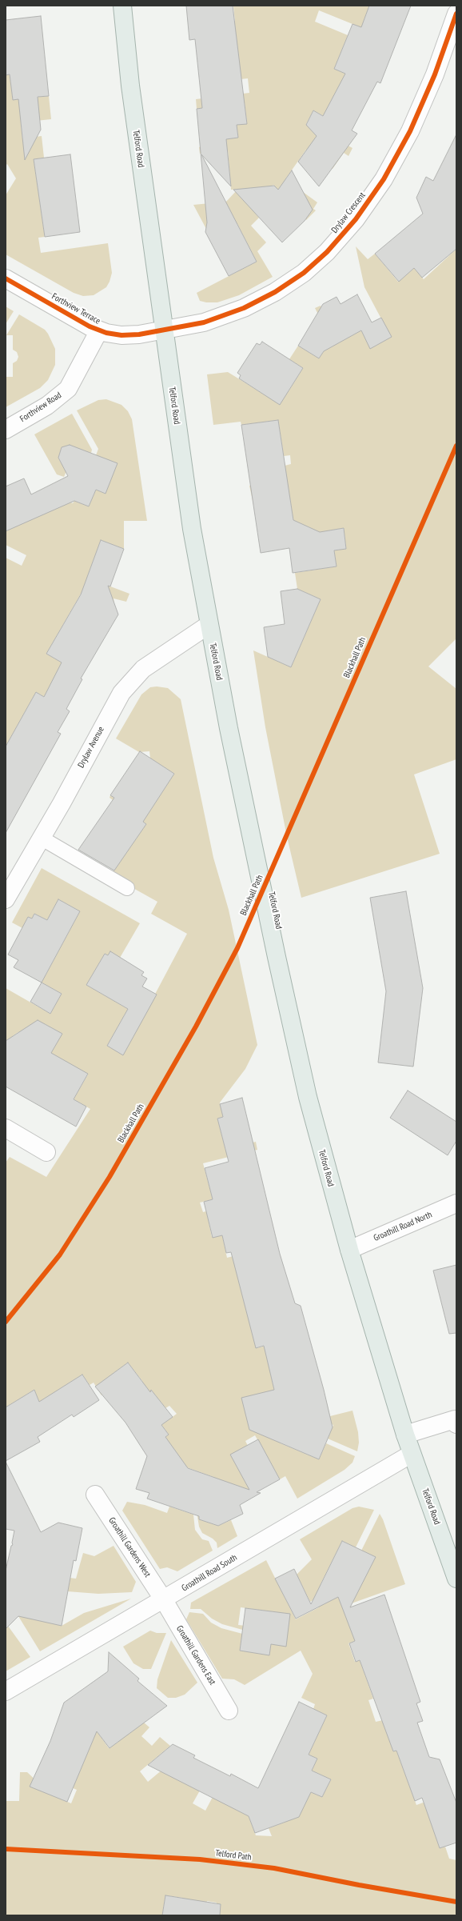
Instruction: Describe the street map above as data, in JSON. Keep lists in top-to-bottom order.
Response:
{
  "streets": {
    "main road": ["Telford Road"],
    "street": [
      "Drylaw Crescent",
      "Forthview Terrace",
      "Forthview Road",
      "Drylaw Avenue",
      "Groathill Road North",
      "Groathill Gardens West",
      "Groathill Road South",
      "Groathill Gardens East"
    ],
    "cycle path": ["Blackhall Path", "Telford Path"]
  },
  "crossings": [
    ["Telford Road", "Drylaw Crescent"],
    ["Telford Road", "Forthview Terrace"],
    ["Telford Road", "Drylaw Avenue"],
    ["Telford Road", "Groathill Road North"],
    ["Telford Road", "Groathill Road South"],
    ["Drylaw Crescent", "Forthview Terrace"],
    ["Forthview Terrace", "Forthview Road"],
    ["Groathill Gardens West", "Groathill Road South"],
    ["Groathill Gardens West", "Groathill Gardens East"],
    ["Groathill Road South", "Groathill Gardens East"]
  ]
}
